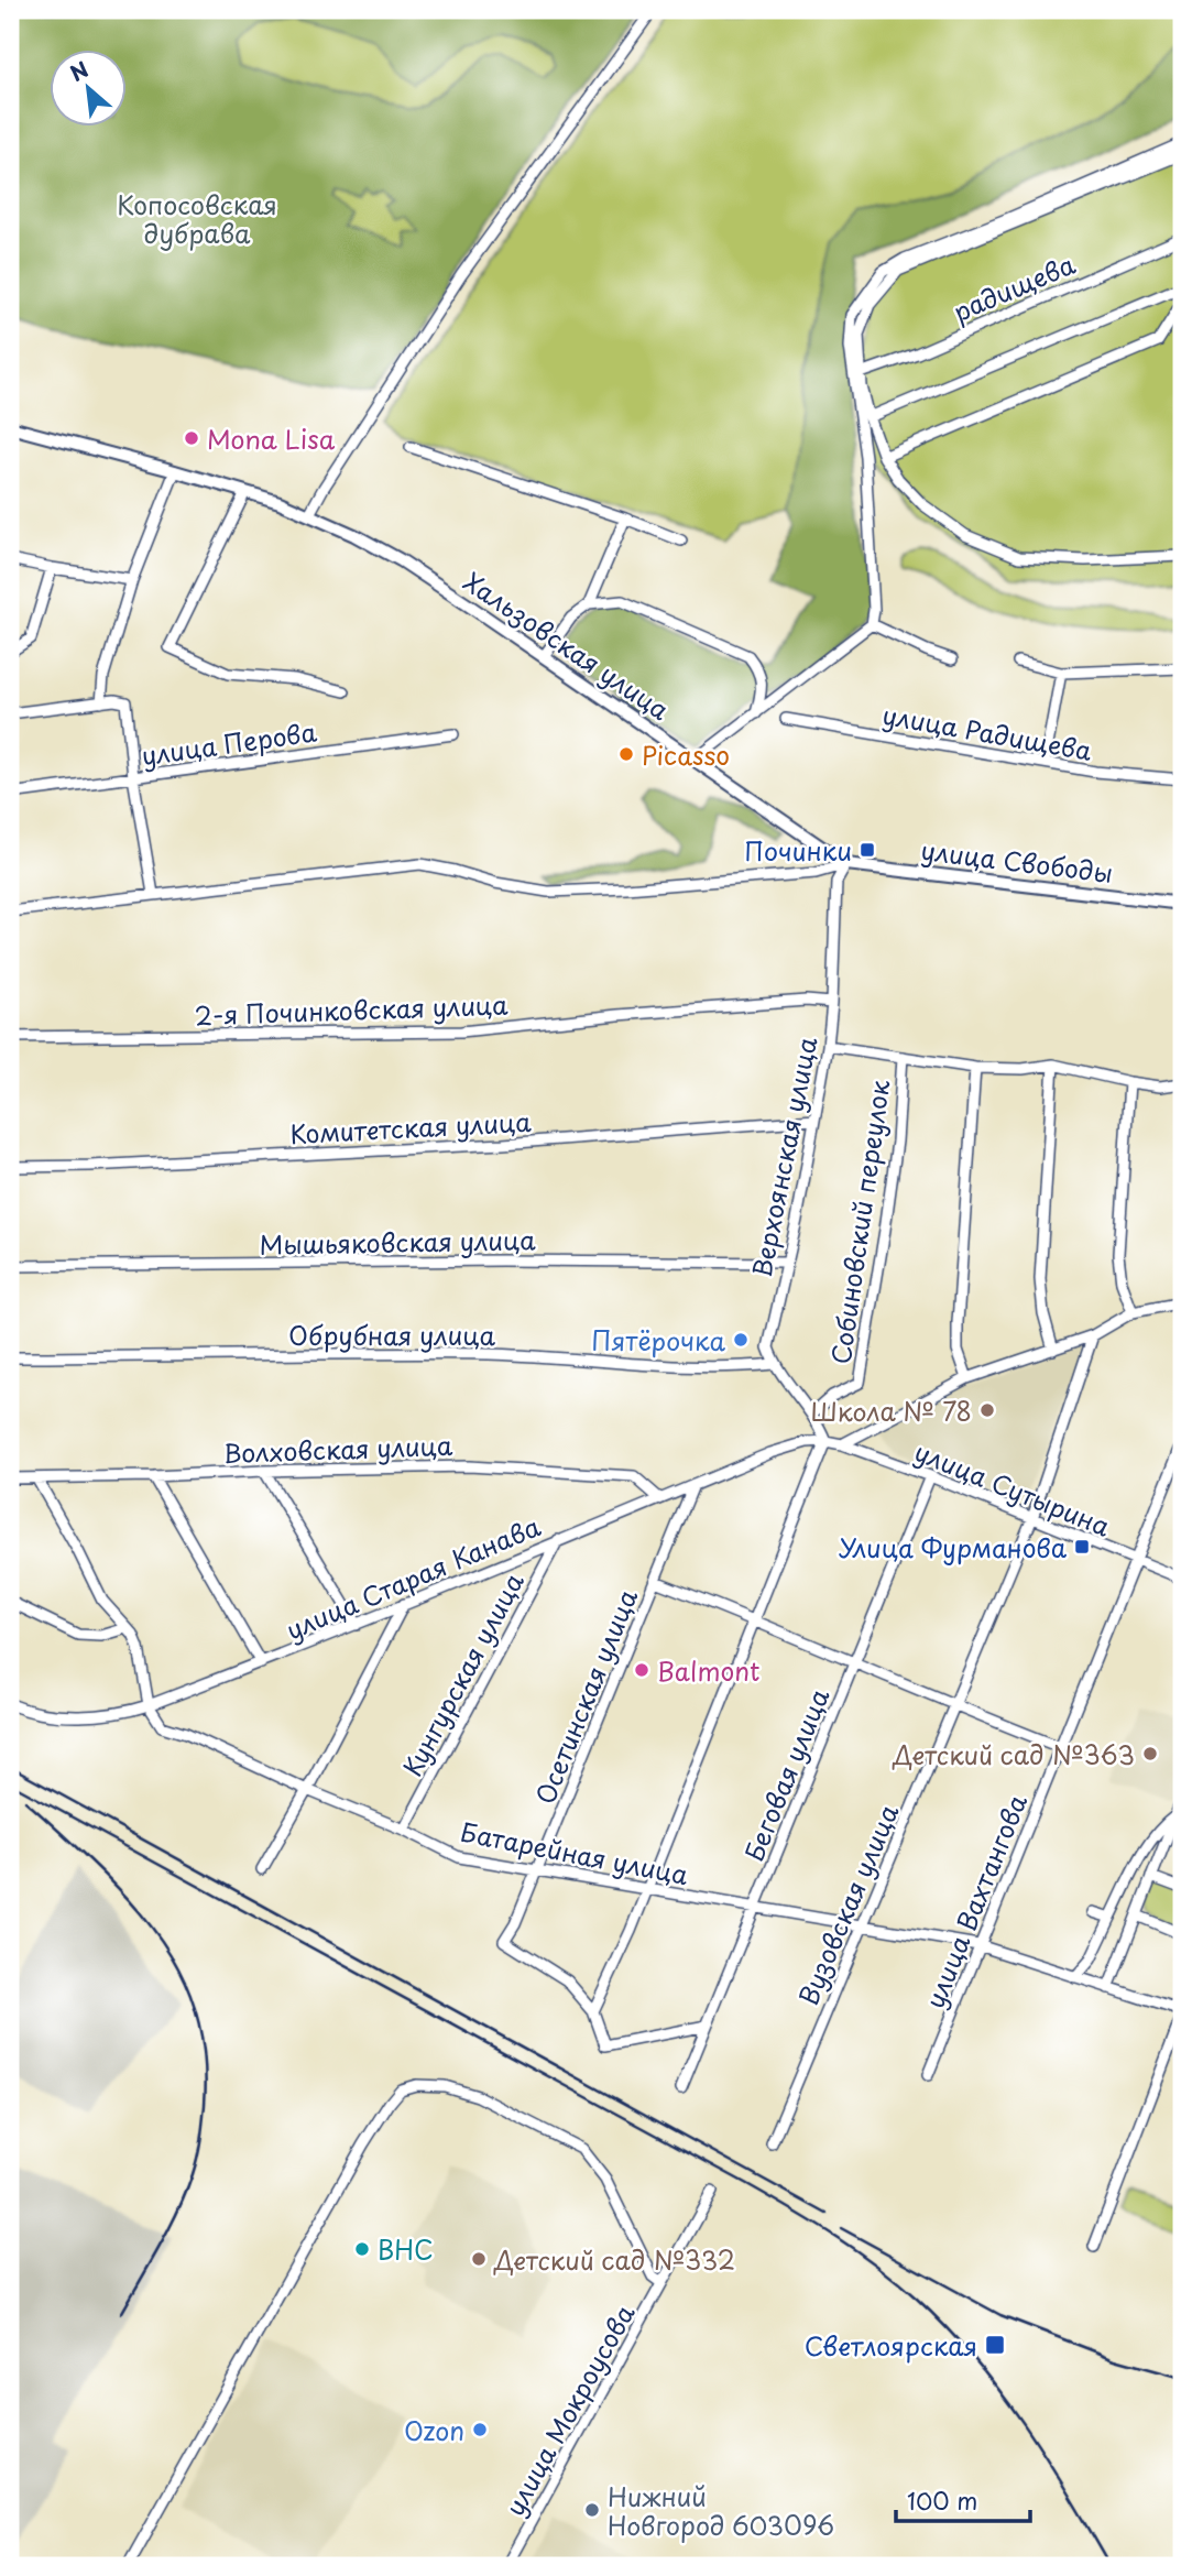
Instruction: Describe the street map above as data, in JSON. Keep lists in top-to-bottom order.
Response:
{
  "streets": {
    "main road": ["Хальзовская улица", "улица Свободы"],
    "street": [
      "радищева",
      "улица Радищева",
      "улица Перова",
      "2-я Починковская улица",
      "Комитетская улица",
      "Верхоянская улица",
      "Собиновский переулок",
      "Мышьяковская улица",
      "Обрубная улица",
      "Волховская улица",
      "улица Сутырина",
      "улица Старая Канава",
      "Кунгурская улица",
      "Осетинская улица",
      "Беговая улица",
      "Батарейная улица",
      "улица Вахтангова",
      "Вузовская улица",
      "улица Мокроусова"
    ]
  },
  "crossings": [
    ["Хальзовская улица", "улица Свободы"],
    ["Хальзовская улица", "Верхоянская улица"],
    ["улица Свободы", "Верхоянская улица"],
    ["2-я Починковская улица", "Верхоянская улица"],
    ["Комитетская улица", "Верхоянская улица"],
    ["Верхоянская улица", "Мышьяковская улица"],
    ["Верхоянская улица", "Обрубная улица"],
    ["Волховская улица", "улица Старая Канава"],
    ["улица Сутырина", "улица Старая Канава"],
    ["улица Сутырина", "Беговая улица"],
    ["улица Сутырина", "улица Вахтангова"],
    ["улица Сутырина", "Вузовская улица"],
    ["улица Старая Канава", "Кунгурская улица"],
    ["улица Старая Канава", "Осетинская улица"],
    ["улица Старая Канава", "Батарейная улица"],
    ["Кунгурская улица", "Батарейная улица"],
    ["Осетинская улица", "Батарейная улица"],
    ["Беговая улица", "Батарейная улица"],
    ["Батарейная улица", "улица Вахтангова"],
    ["Батарейная улица", "Вузовская улица"]
  ],
  "parks": ["Копосовская дубрава"],
  "places": {
    "other": [
      "Mona Lisa",
      "Picasso",
      "Пятёрочка",
      "Школа № 78",
      "Balmont",
      "Детский сад №363",
      "ВНС",
      "Детский сад №332",
      "Ozon",
      "Нижний Новгород 603096"
    ],
    "transit": ["Починки", "Улица Фурманова", "Светлоярская"]
  },
  "scale_bar": "100 m",
  "north": "top left"
}
